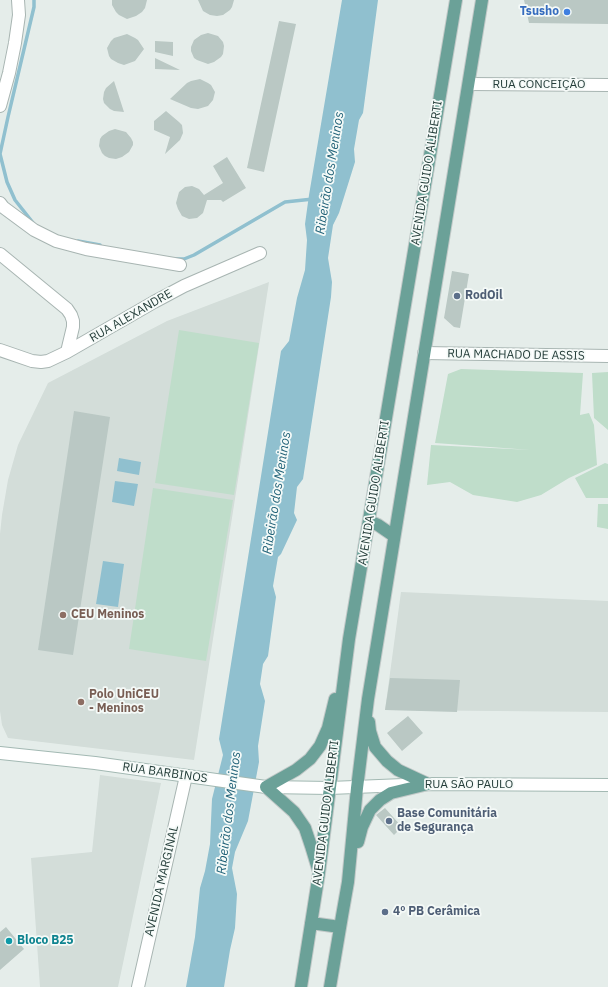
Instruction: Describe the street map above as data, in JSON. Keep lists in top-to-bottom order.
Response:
{
  "streets": {
    "main road": ["AVENIDA GUIDO ALIBERTI"],
    "street": [
      "RUA CONCEIÇÃO",
      "RUA ALEXANDRE",
      "RUA MACHADO DE ASSIS",
      "RUA BARBINOS",
      "RUA SÃO PAULO",
      "AVENIDA MARGINAL"
    ]
  },
  "crossings": [
    ["AVENIDA GUIDO ALIBERTI", "RUA BARBINOS"],
    ["AVENIDA GUIDO ALIBERTI", "RUA SÃO PAULO"],
    ["RUA BARBINOS", "RUA SÃO PAULO"],
    ["RUA BARBINOS", "AVENIDA MARGINAL"]
  ],
  "water": ["Ribeirão dos Meninos"],
  "places": [
    "Tsusho",
    "RodOil",
    "CEU Meninos",
    "Polo UniCEU - Meninos",
    "Base Comunitária de Segurança",
    "4º PB Cerâmica",
    "Bloco B25"
  ]
}
